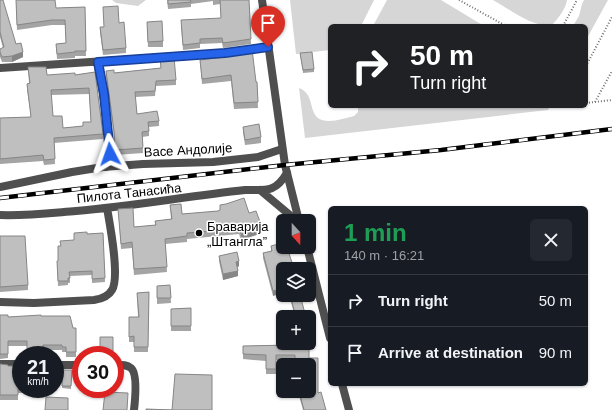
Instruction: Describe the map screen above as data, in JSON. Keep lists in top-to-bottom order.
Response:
{
  "streets": {
    "street": ["Васе Андолије", "Пилота Танасића"]
  },
  "places": ["Браварија „Штангла”"],
  "north": "bottom",
  "page": {
    "turn": ["50 m", "Turn right"],
    "heading": ["1 min", "140 m · 16:21"],
    "map_buttons": ["+", "−"],
    "list": [
      {
        "name": "Turn right",
        "value": "50 m"
      },
      {
        "name": "Arrive at destination",
        "value": "90 m"
      }
    ],
    "speed": "21 km/h",
    "limit": "30"
  }
}
